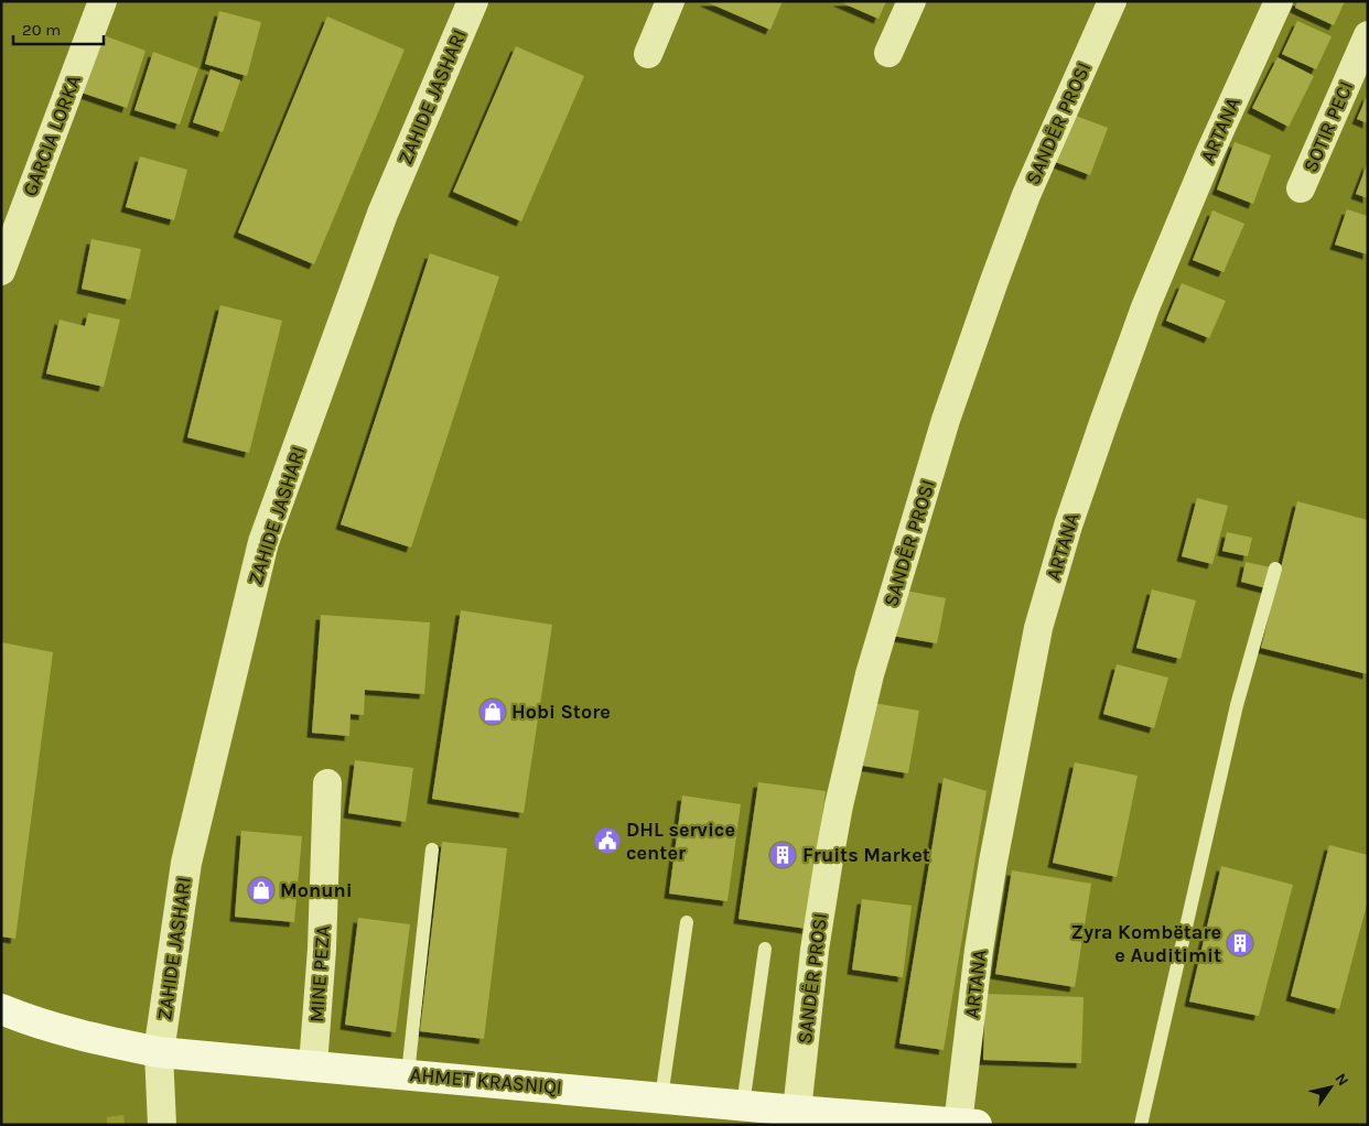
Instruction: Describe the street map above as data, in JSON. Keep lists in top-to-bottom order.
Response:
{
  "streets": {
    "main road": ["AHMET KRASNIQI"],
    "street": [
      "ZAHIDE JASHARI",
      "SANDËR PROSI",
      "SOTIR PECI",
      "ARTANA",
      "GARCIA LORKA",
      "MINE PEZA"
    ]
  },
  "crossings": [
    ["ZAHIDE JASHARI", "AHMET KRASNIQI"],
    ["SANDËR PROSI", "AHMET KRASNIQI"],
    ["ARTANA", "AHMET KRASNIQI"],
    ["MINE PEZA", "AHMET KRASNIQI"]
  ],
  "places": {
    "shop": ["Hobi Store", "Monuni"],
    "public building": ["DHL service center"],
    "building": ["Fruits Market", "Zyra Kombëtare e Auditimit"]
  },
  "scale_bar": "20 m",
  "north": "top right"
}
